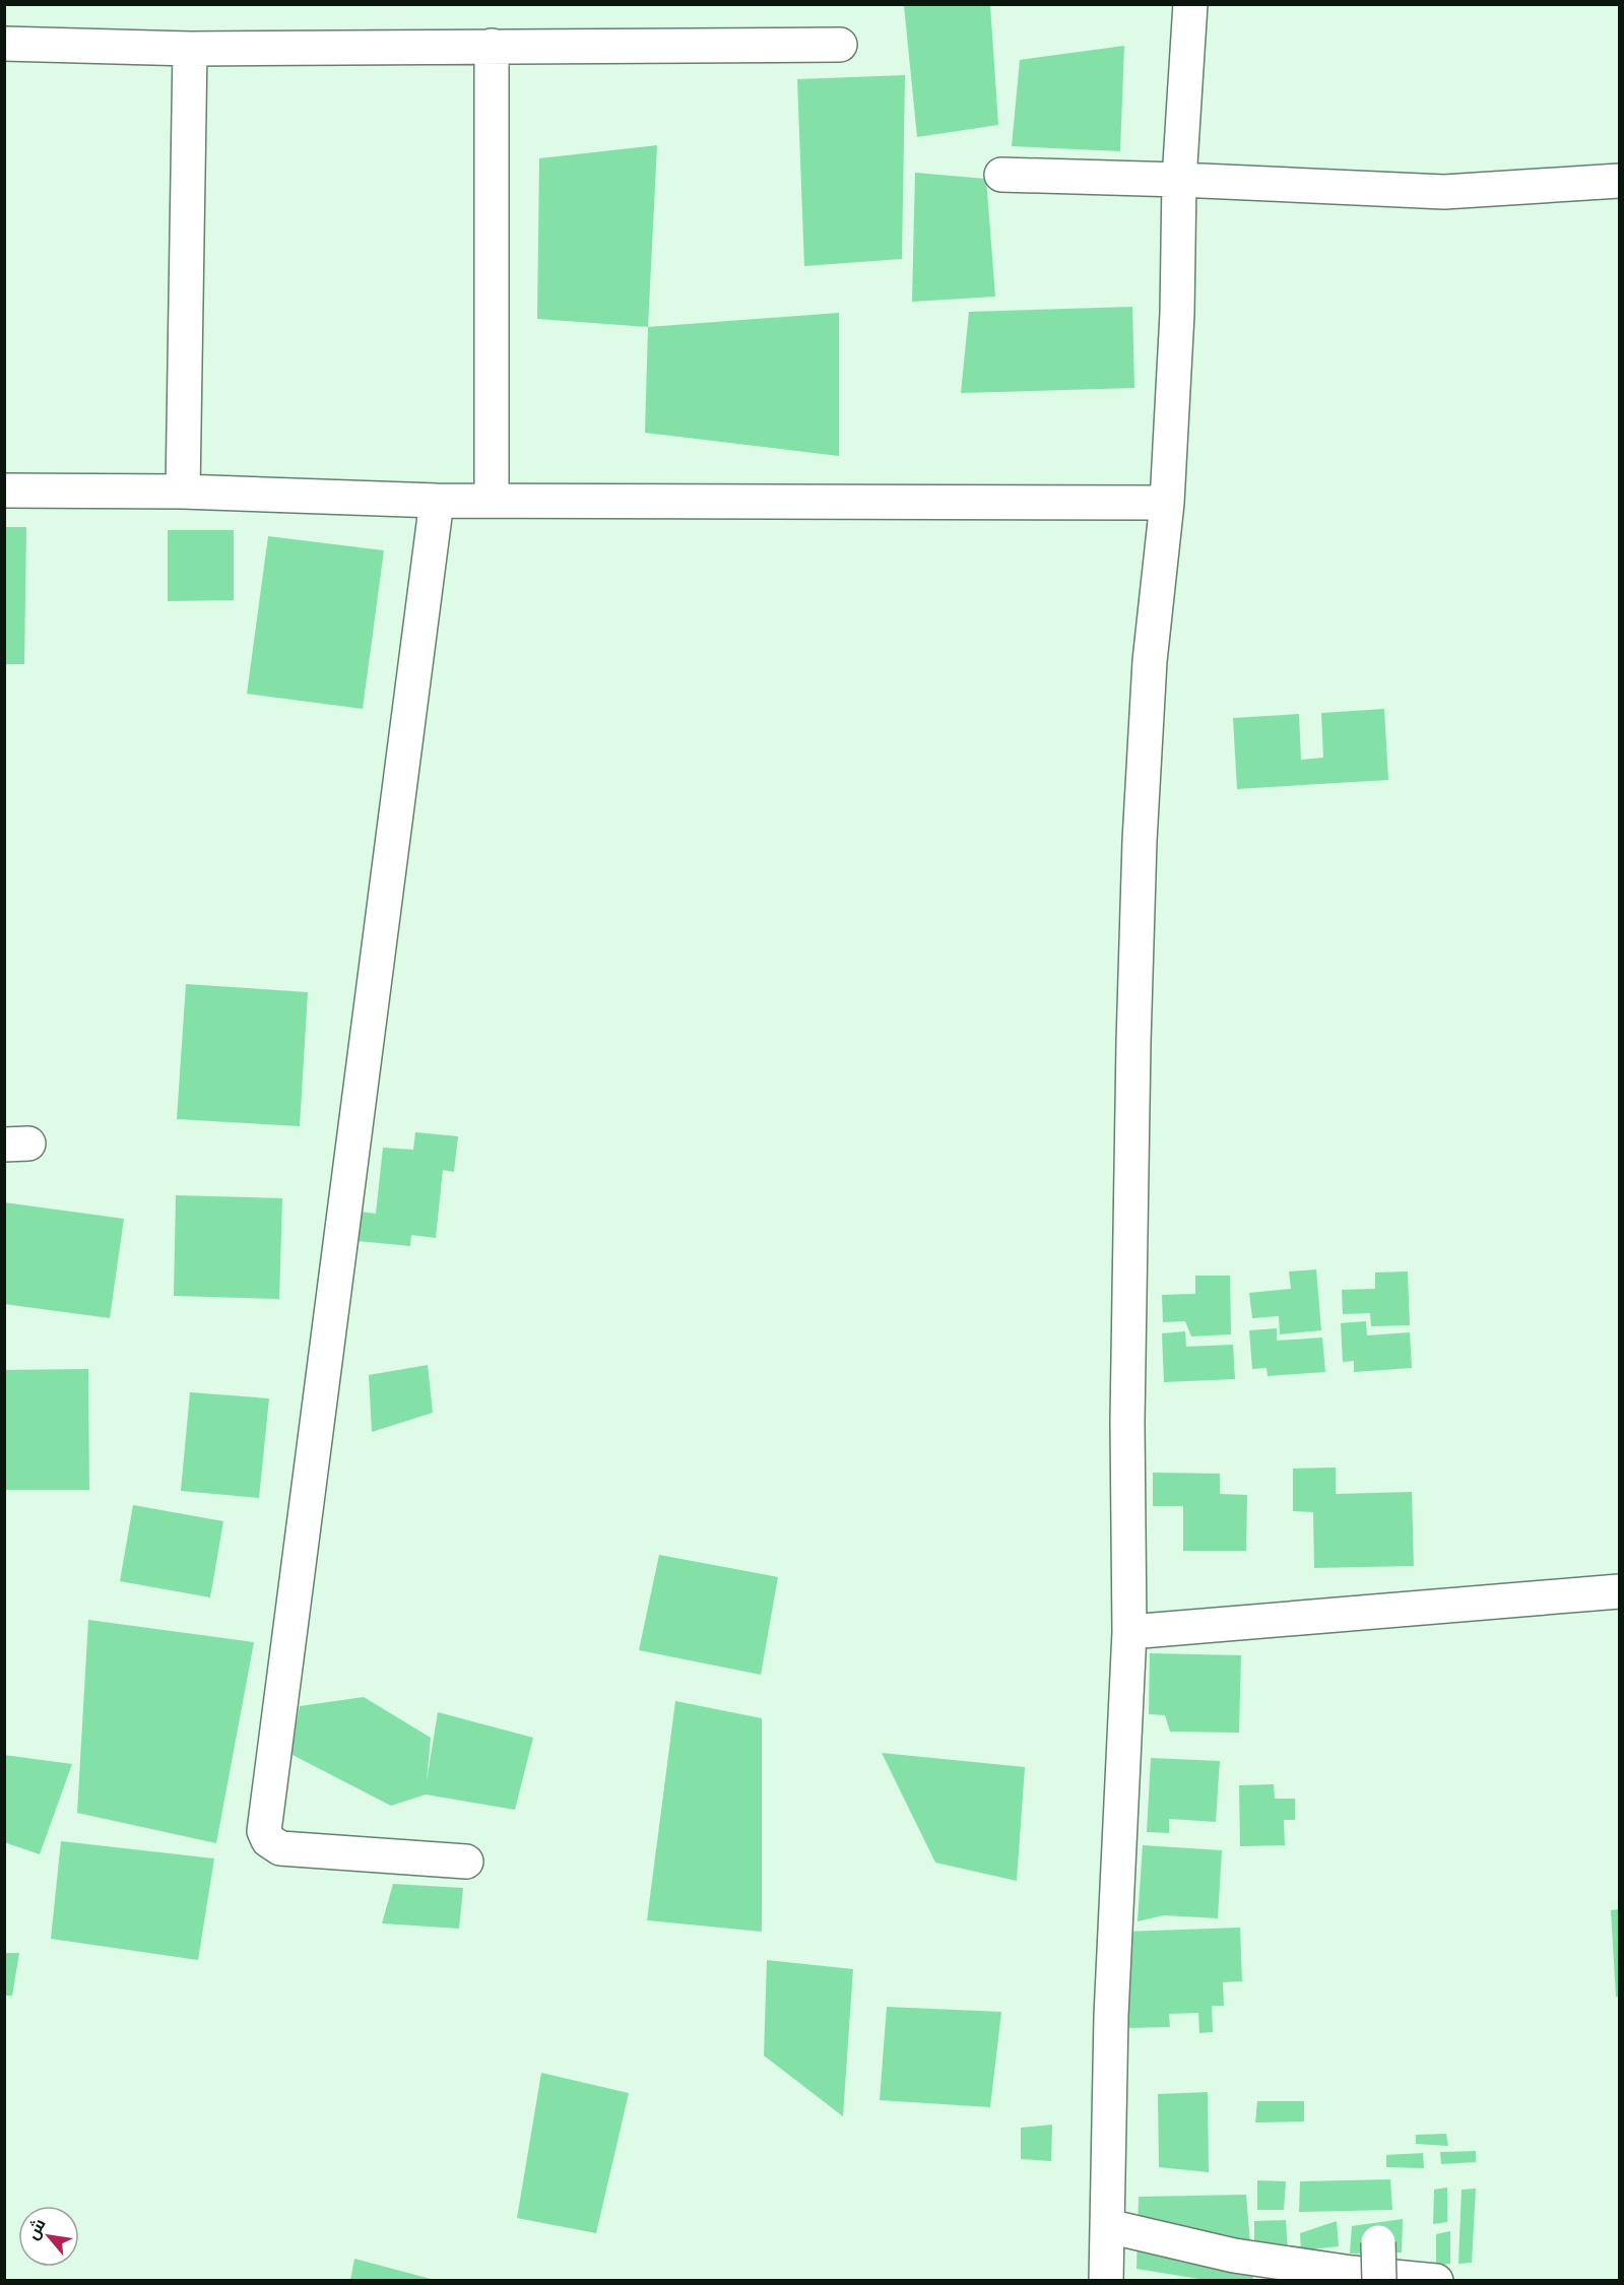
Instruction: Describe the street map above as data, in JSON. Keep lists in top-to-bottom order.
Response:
{
  "north": "top left"
}
